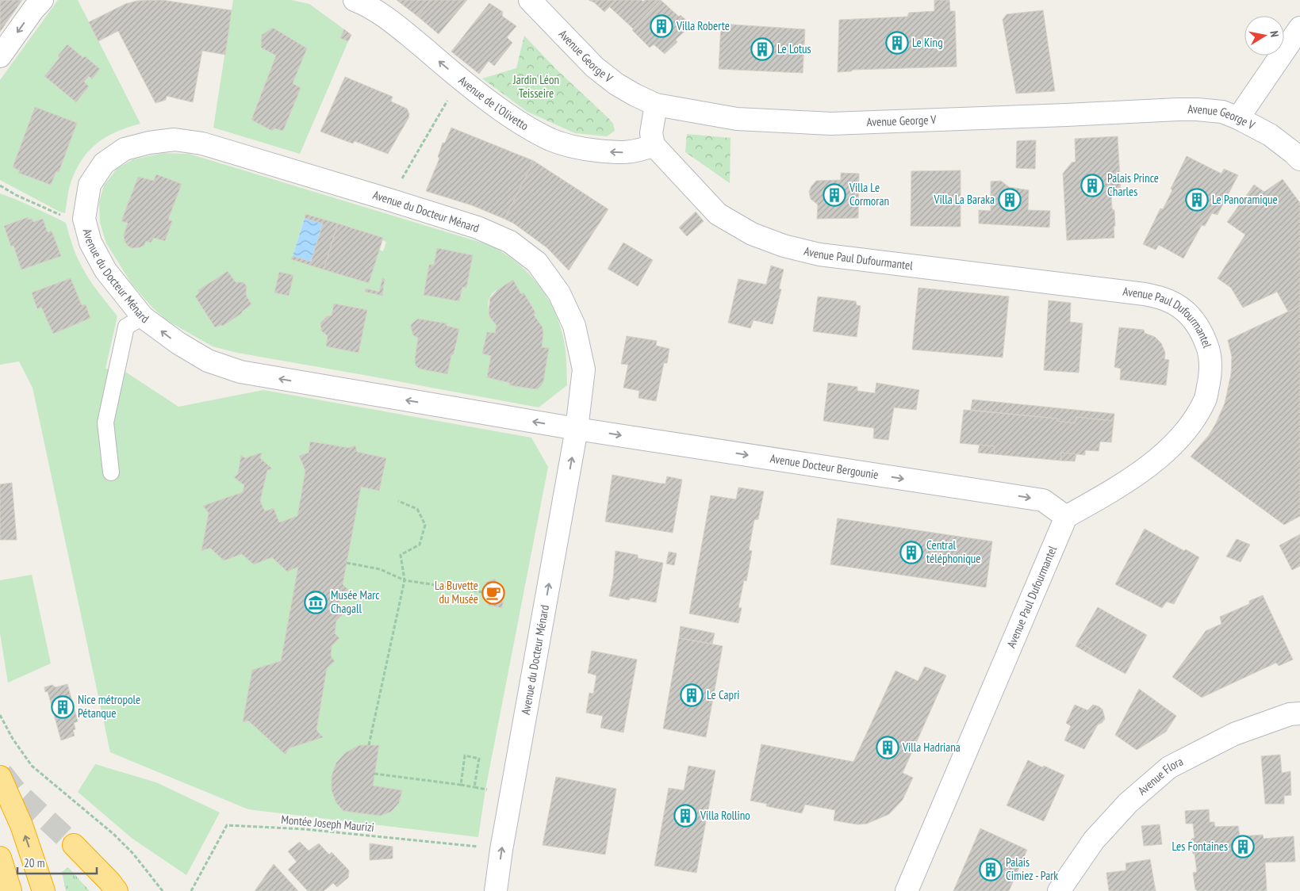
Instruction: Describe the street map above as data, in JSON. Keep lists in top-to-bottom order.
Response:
{
  "streets": {
    "street": [
      "Avenue George V",
      "Avenue de l'Olivetto",
      "Avenue du Docteur Ménard",
      "Avenue Paul Dufourmantel",
      "Avenue Docteur Bergounie",
      "Avenue Flora"
    ],
    "path": ["Montée Joseph Maurizi"]
  },
  "crossings": [
    ["Avenue de l'Olivetto", "Avenue Paul Dufourmantel"],
    ["Avenue du Docteur Ménard", "Avenue Docteur Bergounie"],
    ["Avenue du Docteur Ménard", "Montée Joseph Maurizi"],
    ["Avenue Paul Dufourmantel", "Avenue Docteur Bergounie"]
  ],
  "one_way": ["Avenue de l'Olivetto", "Avenue Docteur Bergounie"],
  "parks": ["Jardin Léon Teisseire"],
  "places": {
    "building": [
      "Villa Roberte",
      "Le King",
      "Le Lotus",
      "Palais Prince Charles",
      "Villa Le Cormoran",
      "Villa La Baraka",
      "Le Panoramique",
      "Central téléphonique",
      "Le Capri",
      "Nice métropole Pétanque",
      "Villa Hadriana",
      "Villa Rollino",
      "Les Fontaines",
      "Palais Cimiez - Park"
    ],
    "cafe": ["La Buvette du Musée"],
    "museum": ["Musée Marc Chagall"]
  },
  "scale_bar": "20 m",
  "north": "right"
}
